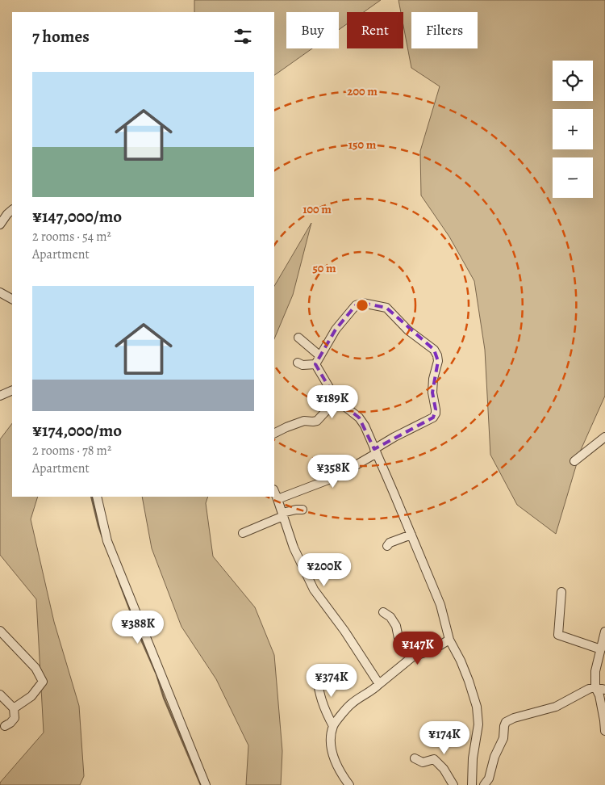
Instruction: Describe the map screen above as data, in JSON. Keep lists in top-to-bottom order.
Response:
{
  "page": {
    "chip": ["Buy", "Rent", "Filters"],
    "heading": "7 homes",
    "map_buttons": ["+", "−"],
    "list": [
      {
        "name": "¥147,000/mo",
        "note": "2 rooms · 54 m² · Apartment"
      },
      {
        "name": "¥174,000/mo",
        "note": "2 rooms · 78 m² · Apartment"
      }
    ],
    "price": [
      "¥189K",
      "¥358K",
      "¥200K",
      "¥388K",
      "¥147K",
      "¥374K",
      "¥174K"
    ]
  },
  "rings": [
    "200 m",
    "150 m",
    "100 m",
    "50 m"
  ]
}
